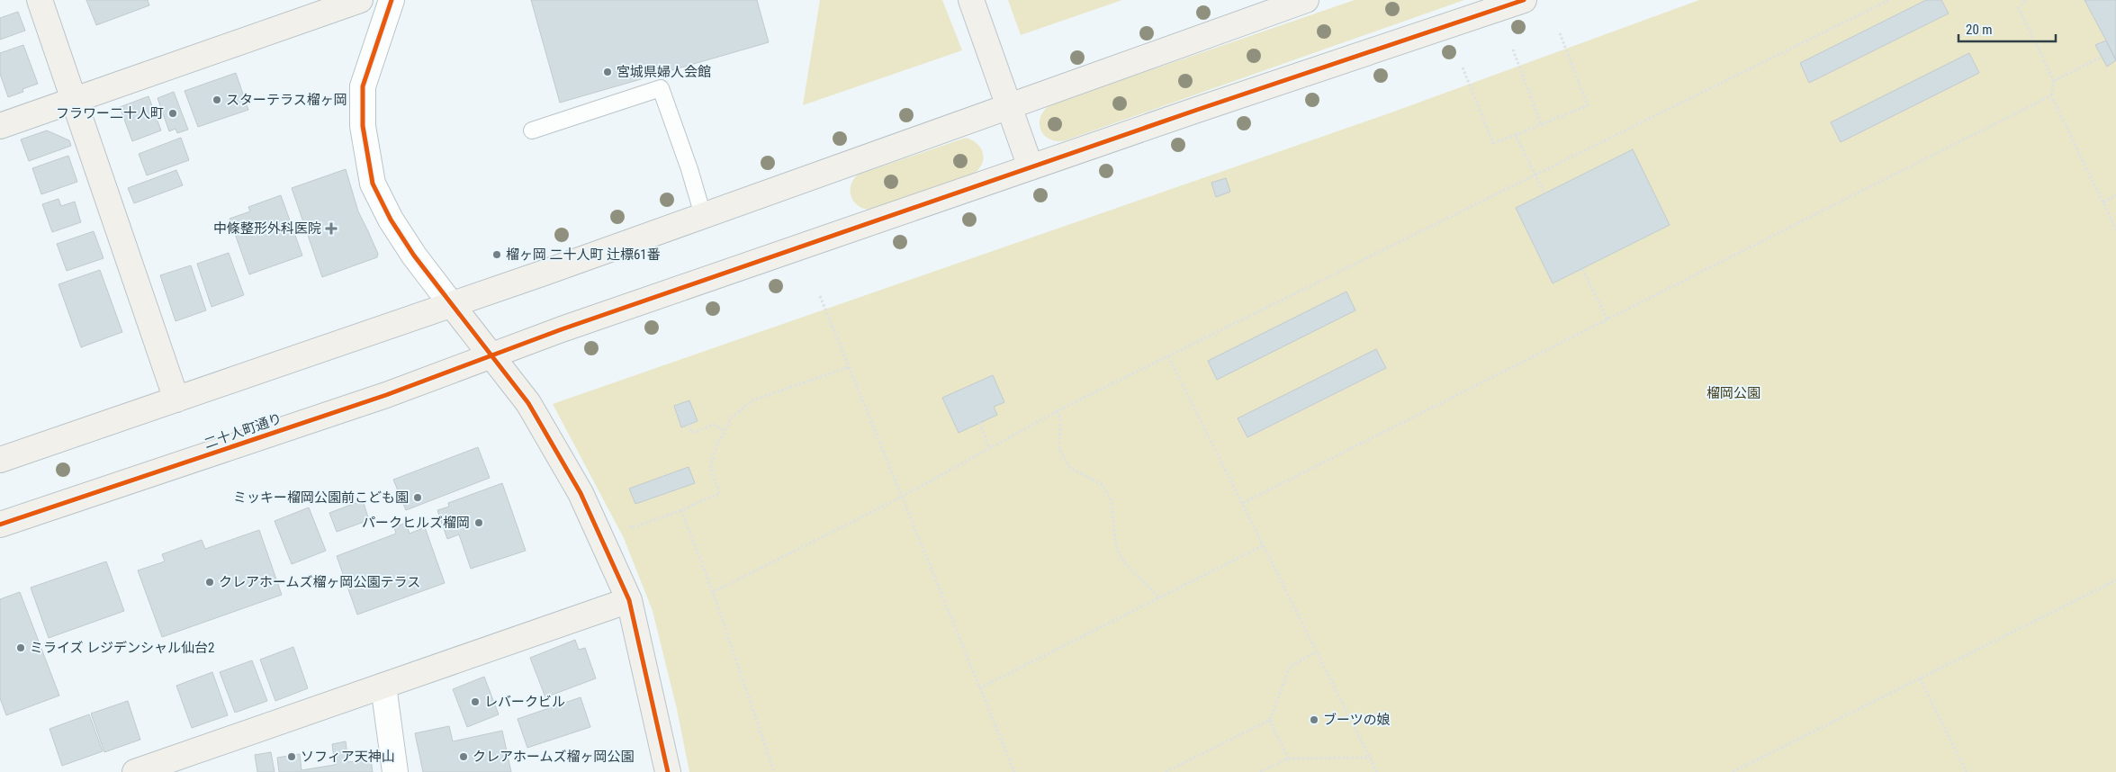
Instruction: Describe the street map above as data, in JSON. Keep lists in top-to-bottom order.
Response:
{
  "streets": {
    "street": ["二十人町通り"]
  },
  "parks": ["榴岡公園"],
  "places": {
    "other": [
      "宮城県婦人会館",
      "スターテラス榴ヶ岡",
      "フラワー二十人町",
      "榴ヶ岡 二十人町 辻標61番",
      "ミッキー榴岡公園前こども園",
      "パークヒルズ榴岡",
      "クレアホームズ榴ヶ岡公園テラス",
      "ミライズ レジデンシャル仙台2",
      "レバークビル",
      "ブーツの娘",
      "ソフィア天神山",
      "クレアホームズ榴ヶ岡公園"
    ],
    "health": ["中條整形外科医院"]
  },
  "scale_bar": "20 m"
}
